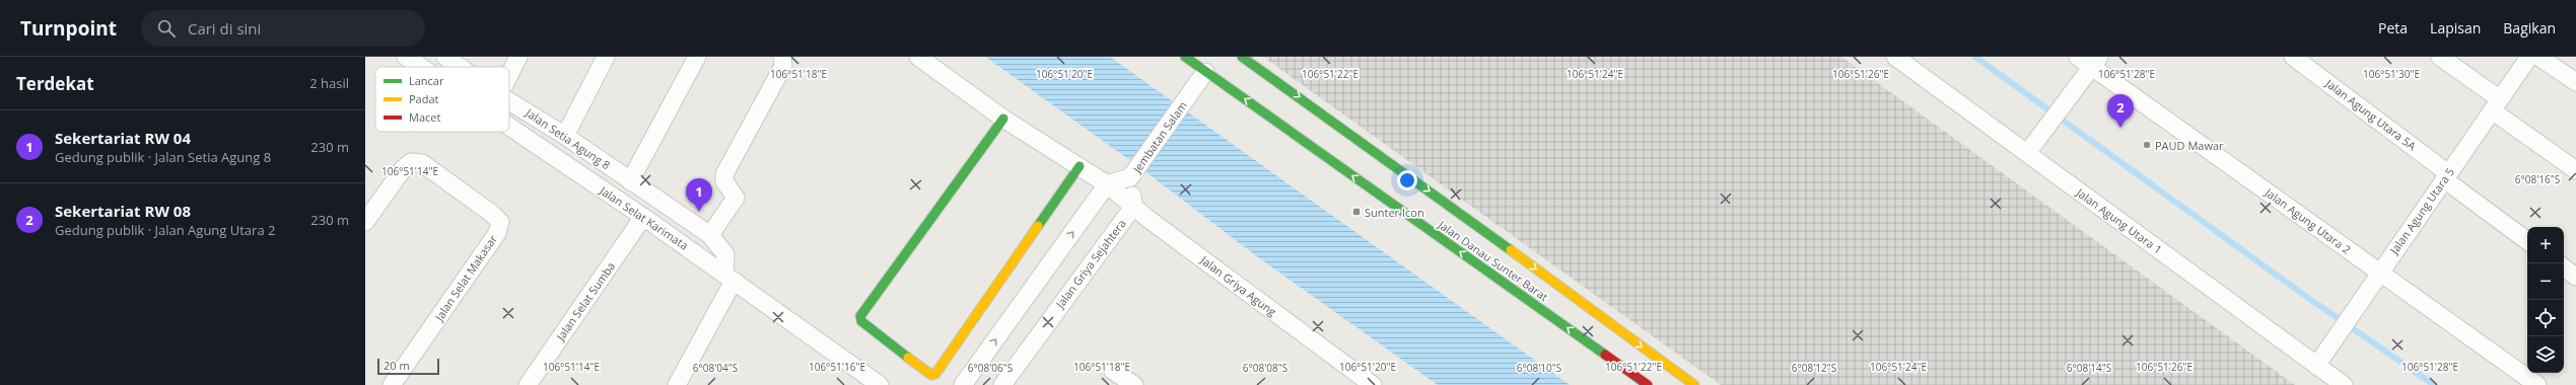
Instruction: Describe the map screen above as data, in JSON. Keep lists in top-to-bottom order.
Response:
{
  "streets": {
    "main road": ["Jalan Danau Sunter Barat"],
    "street": [
      "Jalan Agung Utara 5A",
      "Jembatan Salam",
      "Jalan Setia Agung 8",
      "Jalan Agung Utara 5",
      "Jalan Selat Karimata",
      "Jalan Agung Utara 1",
      "Jalan Agung Utara 2",
      "Jalan Griya Sejahtera",
      "Jalan Selat Makasar",
      "Jalan Griya Agung",
      "Jalan Selat Sumba"
    ]
  },
  "crossings": [
    ["Jalan Agung Utara 5A", "Jalan Agung Utara 5"],
    ["Jembatan Salam", "Jalan Danau Sunter Barat"],
    ["Jalan Setia Agung 8", "Jalan Selat Karimata"],
    ["Jalan Agung Utara 5", "Jalan Agung Utara 1"],
    ["Jalan Agung Utara 5", "Jalan Agung Utara 2"],
    ["Jalan Selat Karimata", "Jalan Selat Sumba"],
    ["Jalan Griya Sejahtera", "Jalan Griya Agung"]
  ],
  "places": {
    "other": ["PAUD Mawar"],
    "transit": ["Sunter Icon"]
  },
  "legend": ["Lancar", "Padat", "Macet"],
  "scale_bar": "20 m",
  "page": {
    "header": "Turnpoint",
    "search": "Cari di sini",
    "nav": ["Peta", "Lapisan", "Bagikan"],
    "heading": ["Terdekat", "2 hasil"],
    "pins": ["2", "1"],
    "list": [
      {
        "mark": "1",
        "name": "Sekertariat RW 04",
        "note": "Gedung publik · Jalan Setia Agung 8",
        "value": "230 m"
      },
      {
        "mark": "2",
        "name": "Sekertariat RW 08",
        "note": "Gedung publik · Jalan Agung Utara 2",
        "value": "230 m"
      }
    ],
    "map_buttons": ["+", "−"],
    "scale": "20 m"
  },
  "coordinates": [
    "106°51'18\"E",
    "106°51'20\"E",
    "106°51'24\"E",
    "106°51'26\"E",
    "106°51'28\"E",
    "106°51'22\"E",
    "106°51'30\"E",
    "106°51'14\"E",
    "6°08'16\"S",
    "106°51'16\"E",
    "6°08'04\"S",
    "6°08'06\"S",
    "6°08'08\"S",
    "6°08'10\"S",
    "6°08'12\"S",
    "6°08'14\"S"
  ]
}
